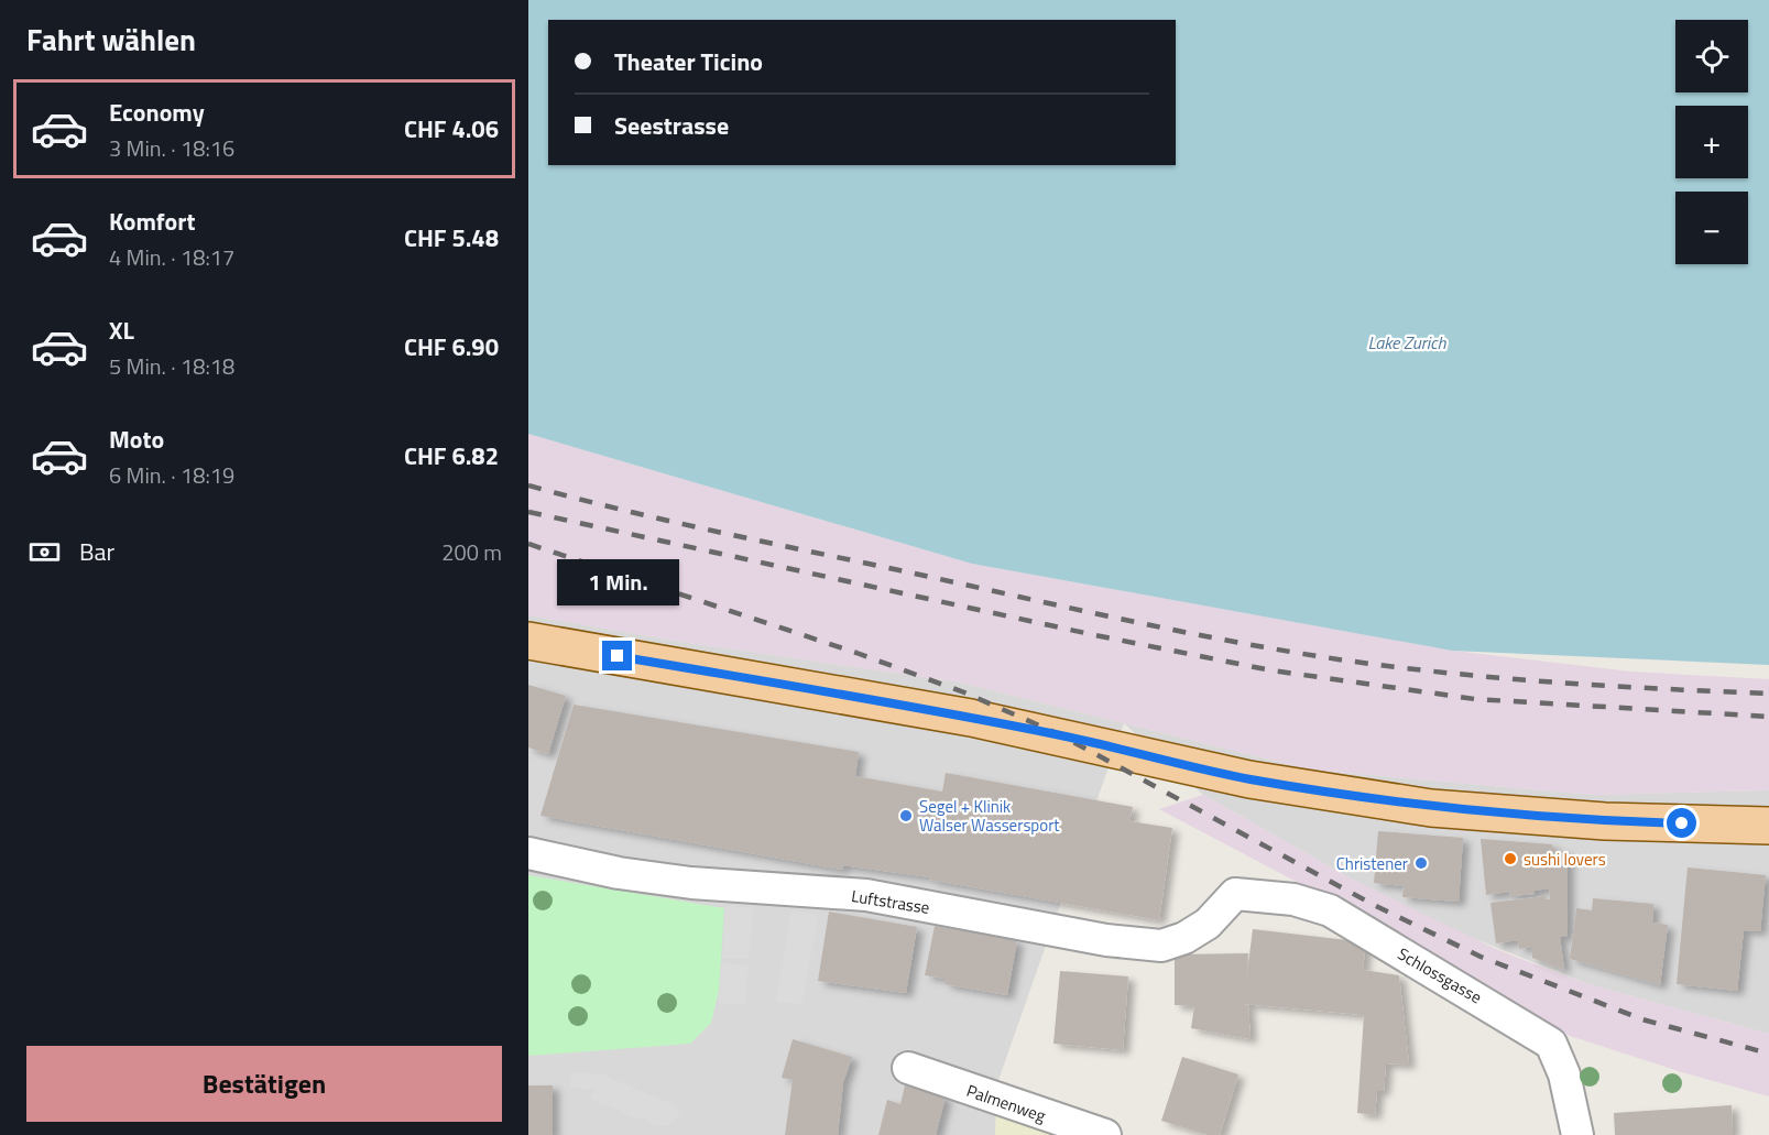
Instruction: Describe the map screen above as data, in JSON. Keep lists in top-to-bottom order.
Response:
{
  "streets": {
    "street": ["Luftstrasse", "Schlossgasse", "Palmenweg"]
  },
  "crossings": [
    ["Luftstrasse", "Schlossgasse"]
  ],
  "water": ["Lake Zurich"],
  "places": ["Segel + Klinik Walser Wassersport", "sushi lovers", "Christener"],
  "page": {
    "heading": "Fahrt wählen",
    "map_buttons": ["+", "−"],
    "banner": ["Theater Ticino", "Seestrasse"],
    "list": [
      {
        "name": "Economy",
        "note": "3 Min. · 18:16",
        "value": "CHF 4.06"
      },
      {
        "name": "Komfort",
        "note": "4 Min. · 18:17",
        "value": "CHF 5.48"
      },
      {
        "name": "XL",
        "note": "5 Min. · 18:18",
        "value": "CHF 6.90"
      },
      {
        "name": "Moto",
        "note": "6 Min. · 18:19",
        "value": "CHF 6.82"
      }
    ],
    "pay": ["Bar", "200 m"],
    "bubble": "1 Min.",
    "buttons": "Bestätigen"
  }
}
